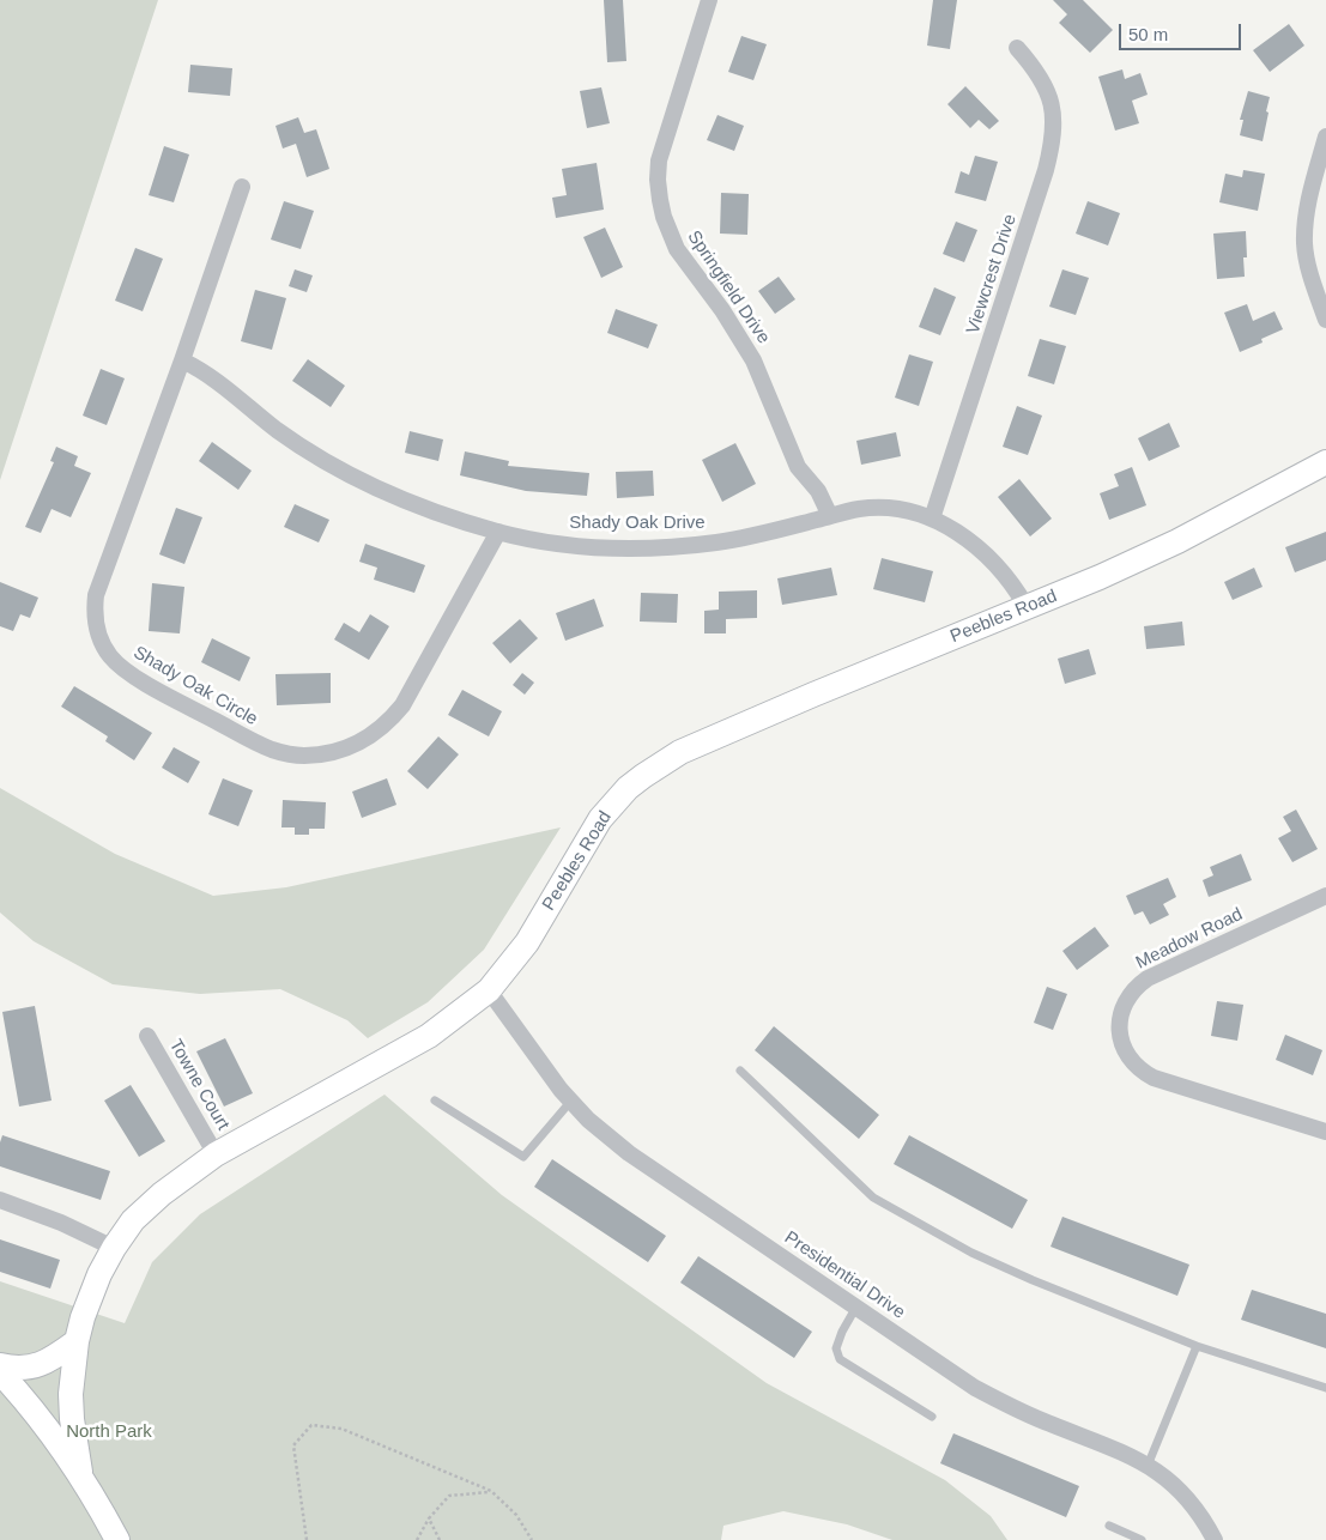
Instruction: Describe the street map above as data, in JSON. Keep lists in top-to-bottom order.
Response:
{
  "streets": {
    "street": [
      "Viewcrest Drive",
      "Springfield Drive",
      "Shady Oak Drive",
      "Peebles Road",
      "Shady Oak Circle",
      "Meadow Road",
      "Towne Court",
      "Presidential Drive"
    ]
  },
  "crossings": [
    ["Viewcrest Drive", "Shady Oak Drive"],
    ["Springfield Drive", "Shady Oak Drive"],
    ["Shady Oak Drive", "Peebles Road"],
    ["Shady Oak Drive", "Shady Oak Circle"],
    ["Peebles Road", "Towne Court"],
    ["Peebles Road", "Presidential Drive"]
  ],
  "parks": ["North Park"],
  "scale_bar": "50 m"
}
